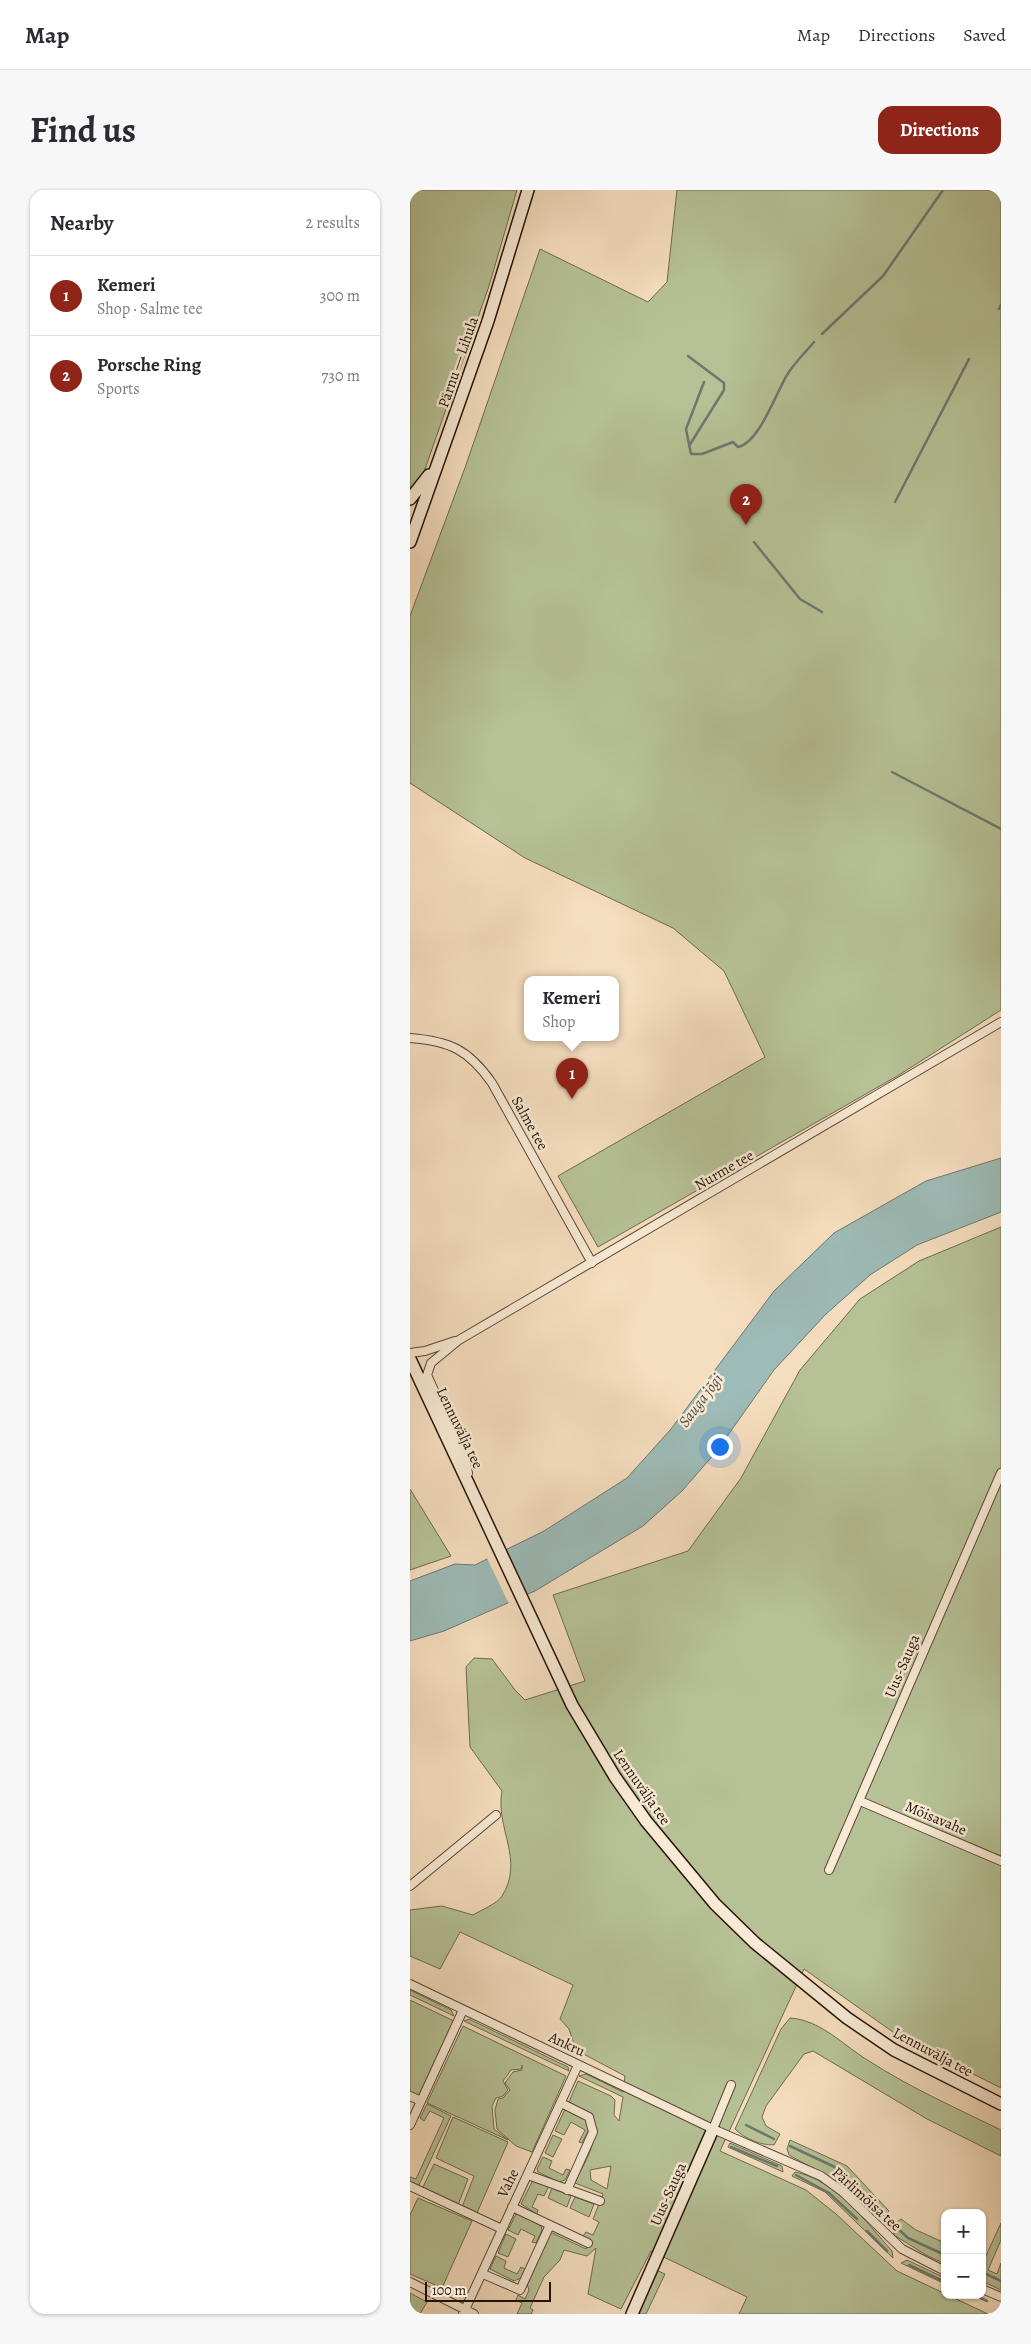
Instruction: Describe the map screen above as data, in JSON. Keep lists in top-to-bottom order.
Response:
{
  "streets": {
    "main road": ["Pärnu — Lihula", "Lennuvälja tee", "Uus-Sauga"],
    "street": [
      "Salme tee",
      "Nurme tee",
      "Mõisavahe",
      "Ankru",
      "Vahe",
      "Pärlimõisa tee"
    ]
  },
  "crossings": [
    ["Salme tee", "Nurme tee"],
    ["Nurme tee", "Lennuvälja tee"],
    ["Uus-Sauga", "Mõisavahe"],
    ["Uus-Sauga", "Ankru"],
    ["Uus-Sauga", "Pärlimõisa tee"],
    ["Ankru", "Vahe"],
    ["Ankru", "Pärlimõisa tee"]
  ],
  "water": ["Sauga jõgi"],
  "scale_bar": "100 m",
  "page": {
    "header": "Map",
    "nav": ["Map", "Directions", "Saved"],
    "title": "Find us",
    "buttons": "Directions",
    "heading": ["Nearby", "2 results"],
    "list": [
      {
        "mark": "1",
        "name": "Kemeri",
        "note": "Shop · Salme tee",
        "value": "300 m"
      },
      {
        "mark": "2",
        "name": "Porsche Ring",
        "note": "Sports",
        "value": "730 m"
      }
    ],
    "pins": ["2", "1"],
    "popup": ["Kemeri", "Shop"],
    "map_buttons": ["+", "−"],
    "scale": "100 m"
  }
}
